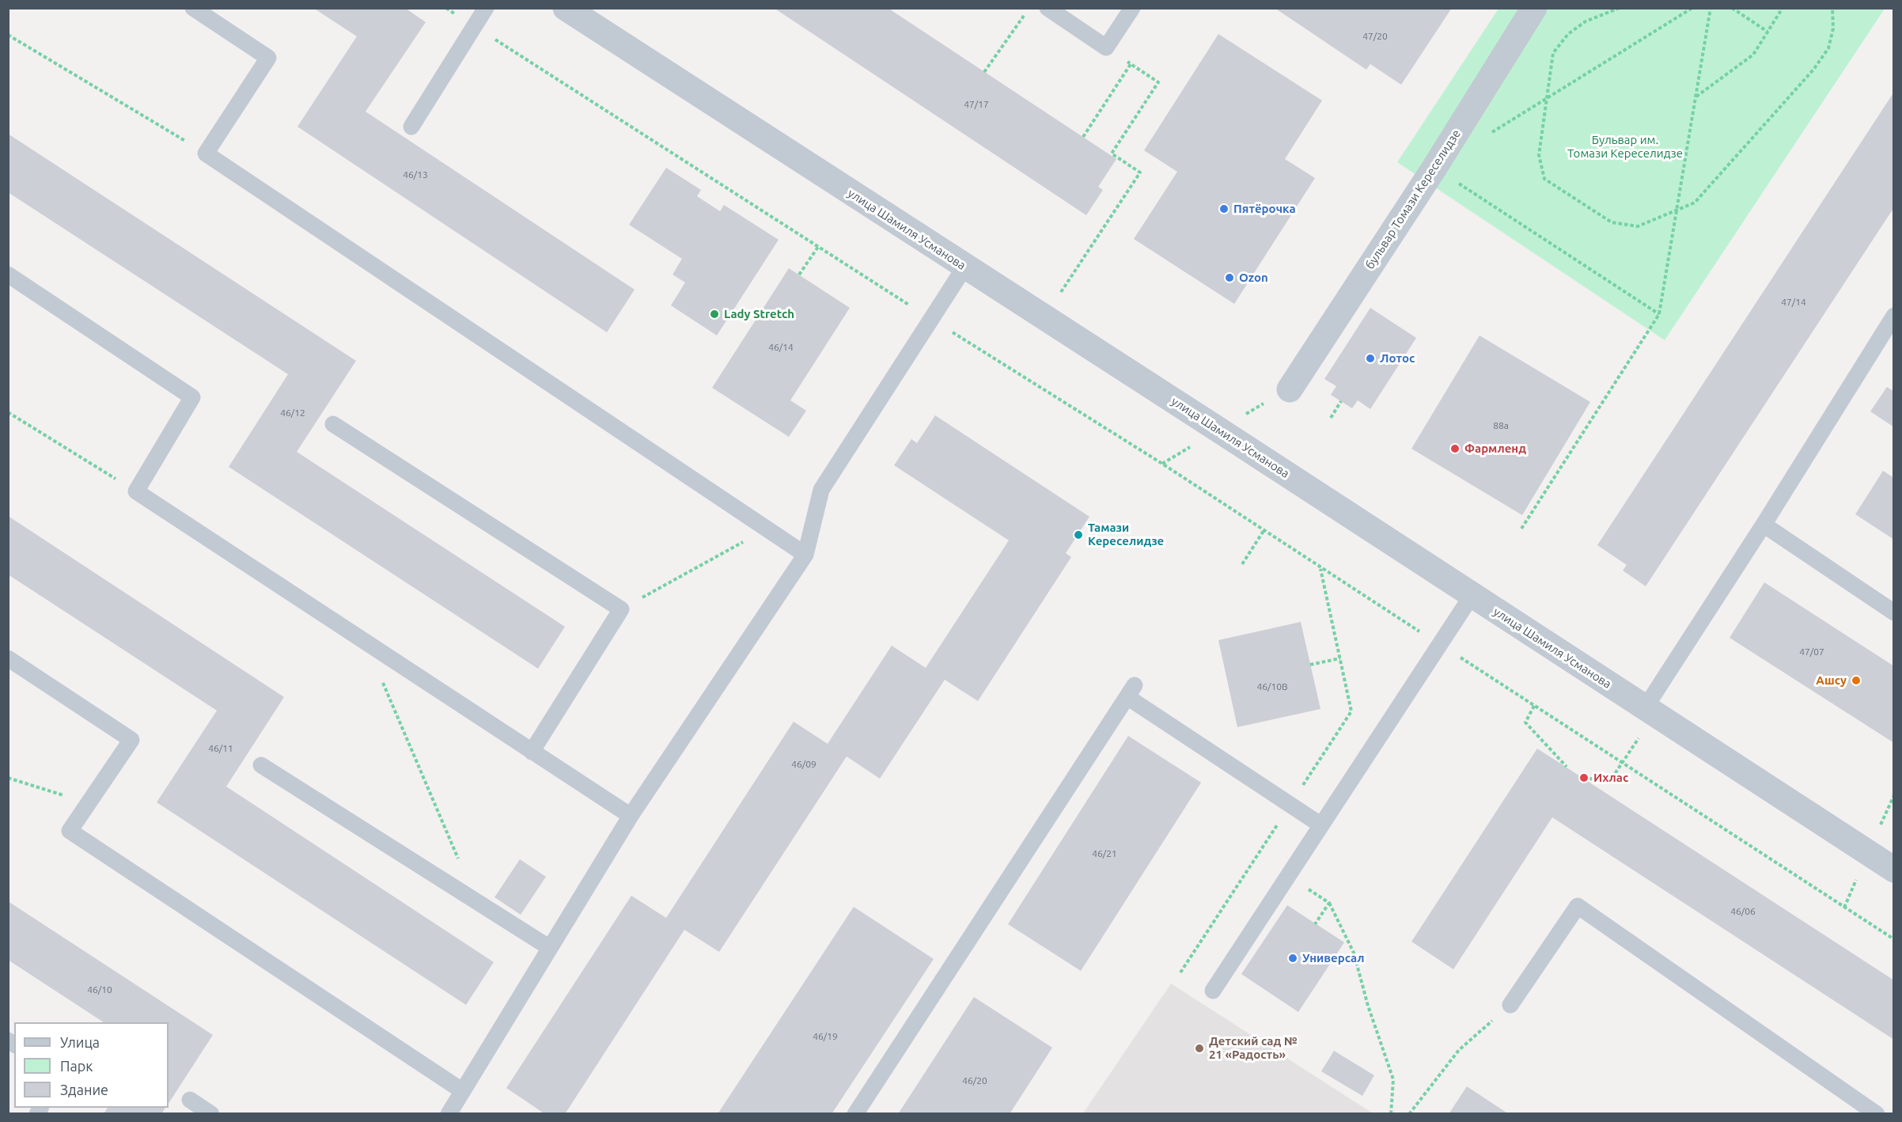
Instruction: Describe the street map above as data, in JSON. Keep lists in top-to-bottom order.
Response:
{
  "streets": {
    "street": ["бульвар Томази Кереселидзе", "улица Шамиля Усманова"]
  },
  "parks": ["Бульвар им. Томази Кереселидзе"],
  "places": [
    "Пятёрочка",
    "Ozon",
    "Lady Stretch",
    "Лотос",
    "Фармленд",
    "Тамази Кереселидзе",
    "Ашсу",
    "Ихлас",
    "Универсал",
    "Детский сад № 21 «Радость»"
  ],
  "house_numbers": [
    "47/20",
    "47/17",
    "46/13",
    "47/14",
    "46/14",
    "46/12",
    "88а",
    "47/07",
    "46/10В",
    "46/11",
    "46/09",
    "46/21",
    "46/06",
    "46/10",
    "46/19",
    "46/20"
  ],
  "legend": ["Улица", "Парк", "Здание"]
}
